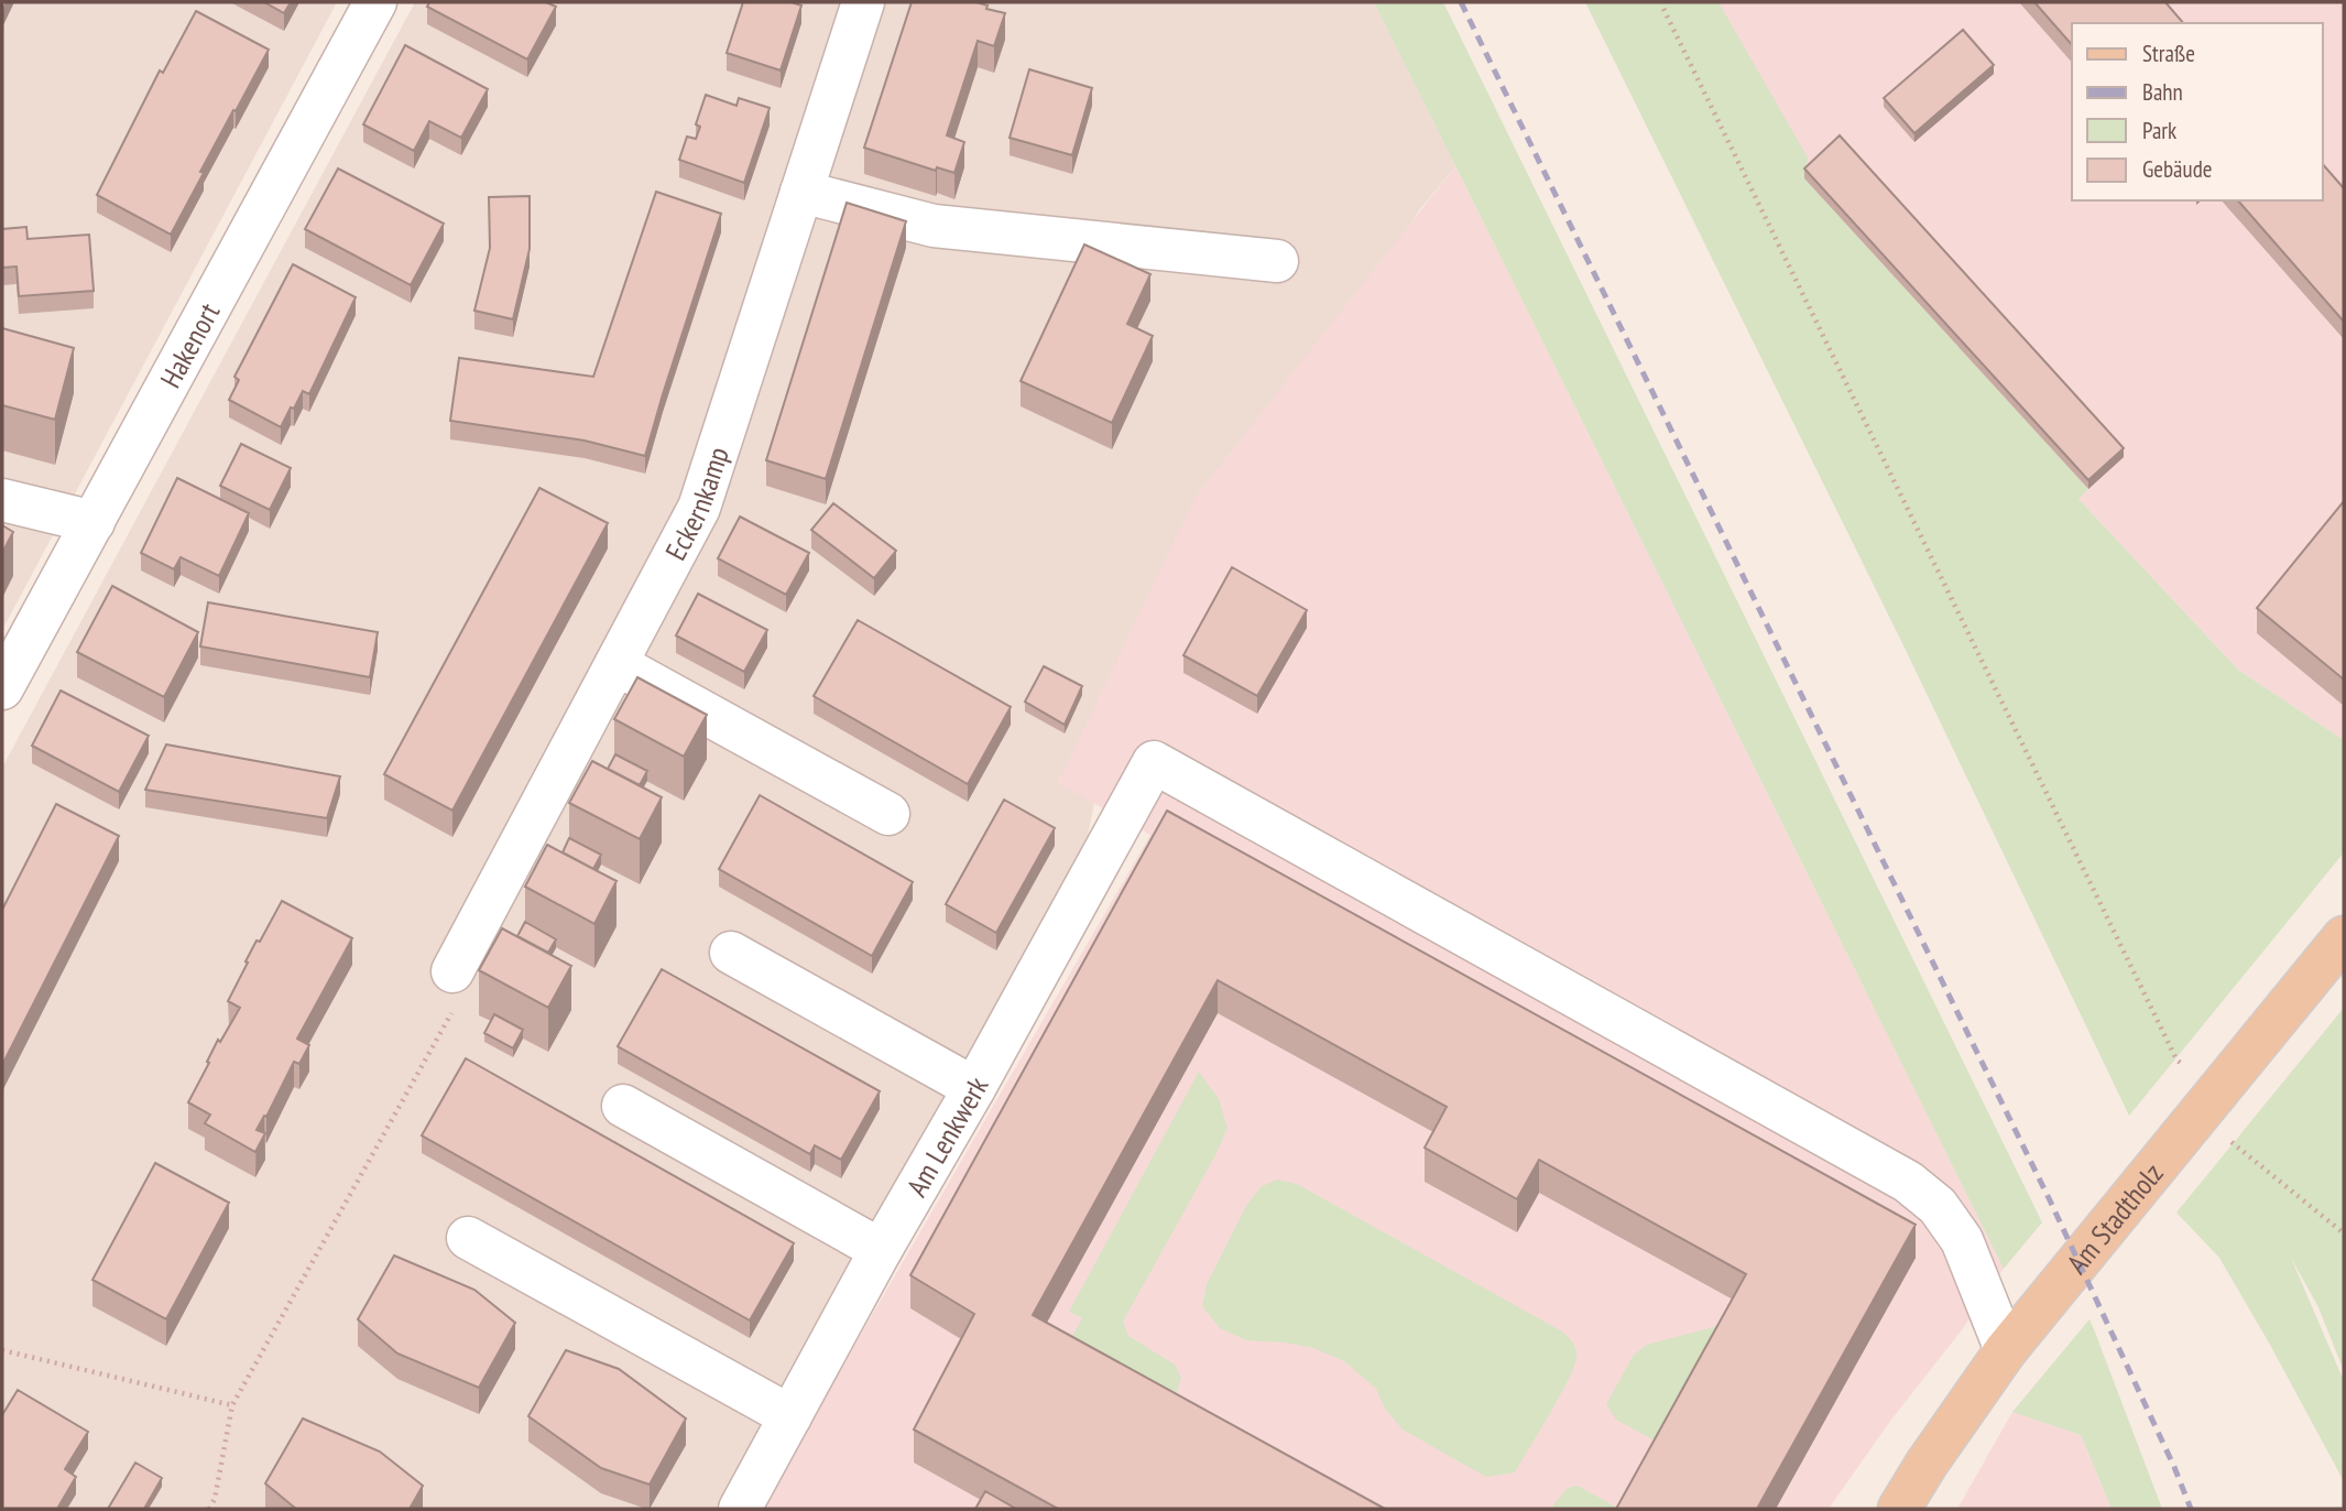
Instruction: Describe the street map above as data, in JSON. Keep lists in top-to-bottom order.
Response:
{
  "streets": {
    "main road": ["Am Stadtholz"],
    "street": ["Hakenort", "Eckernkamp", "Am Lenkwerk"]
  },
  "crossings": [
    ["Am Lenkwerk", "Am Stadtholz"]
  ],
  "legend": [
    "Straße",
    "Bahn",
    "Park",
    "Gebäude"
  ]
}
